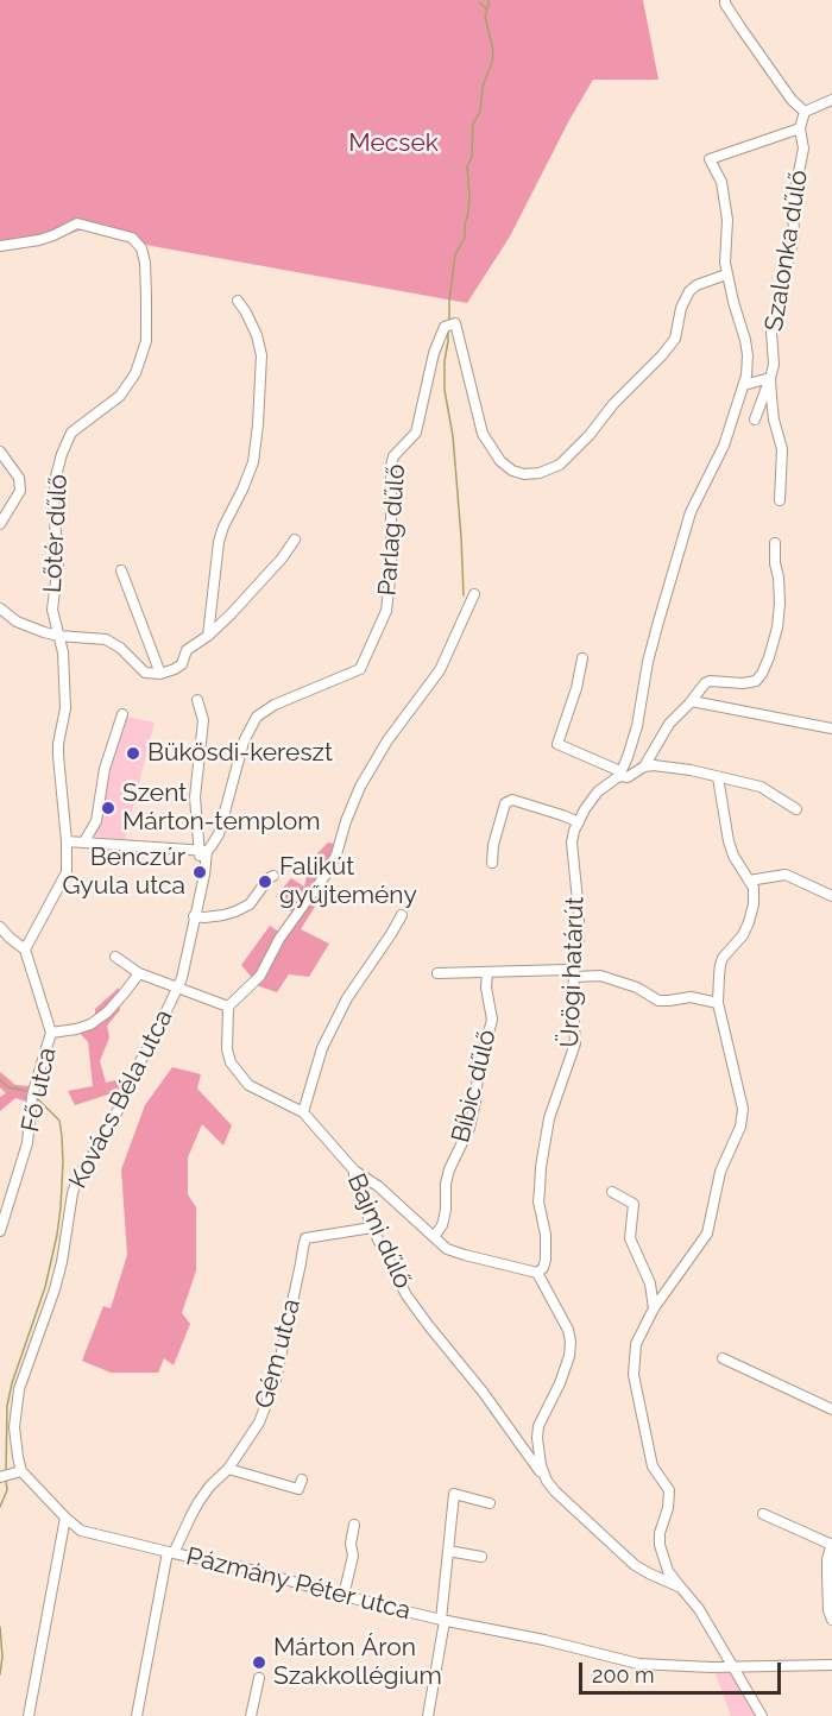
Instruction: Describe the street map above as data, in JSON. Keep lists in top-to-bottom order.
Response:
{
  "streets": {
    "street": [
      "Szalonka dűlő",
      "Parlag dűlő",
      "Lőtér dűlő",
      "Ürögi határút",
      "Bíbic dűlő",
      "Fő utca",
      "Kovács Béla utca",
      "Bajmi dűlő",
      "Gém utca",
      "Pázmány Péter utca"
    ]
  },
  "crossings": [
    ["Szalonka dűlő", "Ürögi határút"],
    ["Parlag dűlő", "Ürögi határút"],
    ["Parlag dűlő", "Kovács Béla utca"],
    ["Lőtér dűlő", "Fő utca"],
    ["Kovács Béla utca", "Pázmány Péter utca"],
    ["Bajmi dűlő", "Gém utca"],
    ["Gém utca", "Pázmány Péter utca"]
  ],
  "parks": ["Mecsek"],
  "places": [
    "Bükösdi-kereszt",
    "Szent Márton-templom",
    "Benczúr Gyula utca",
    "Falikút gyűjtemény",
    "Márton Áron Szakkollégium"
  ],
  "scale_bar": "200 m"
}
